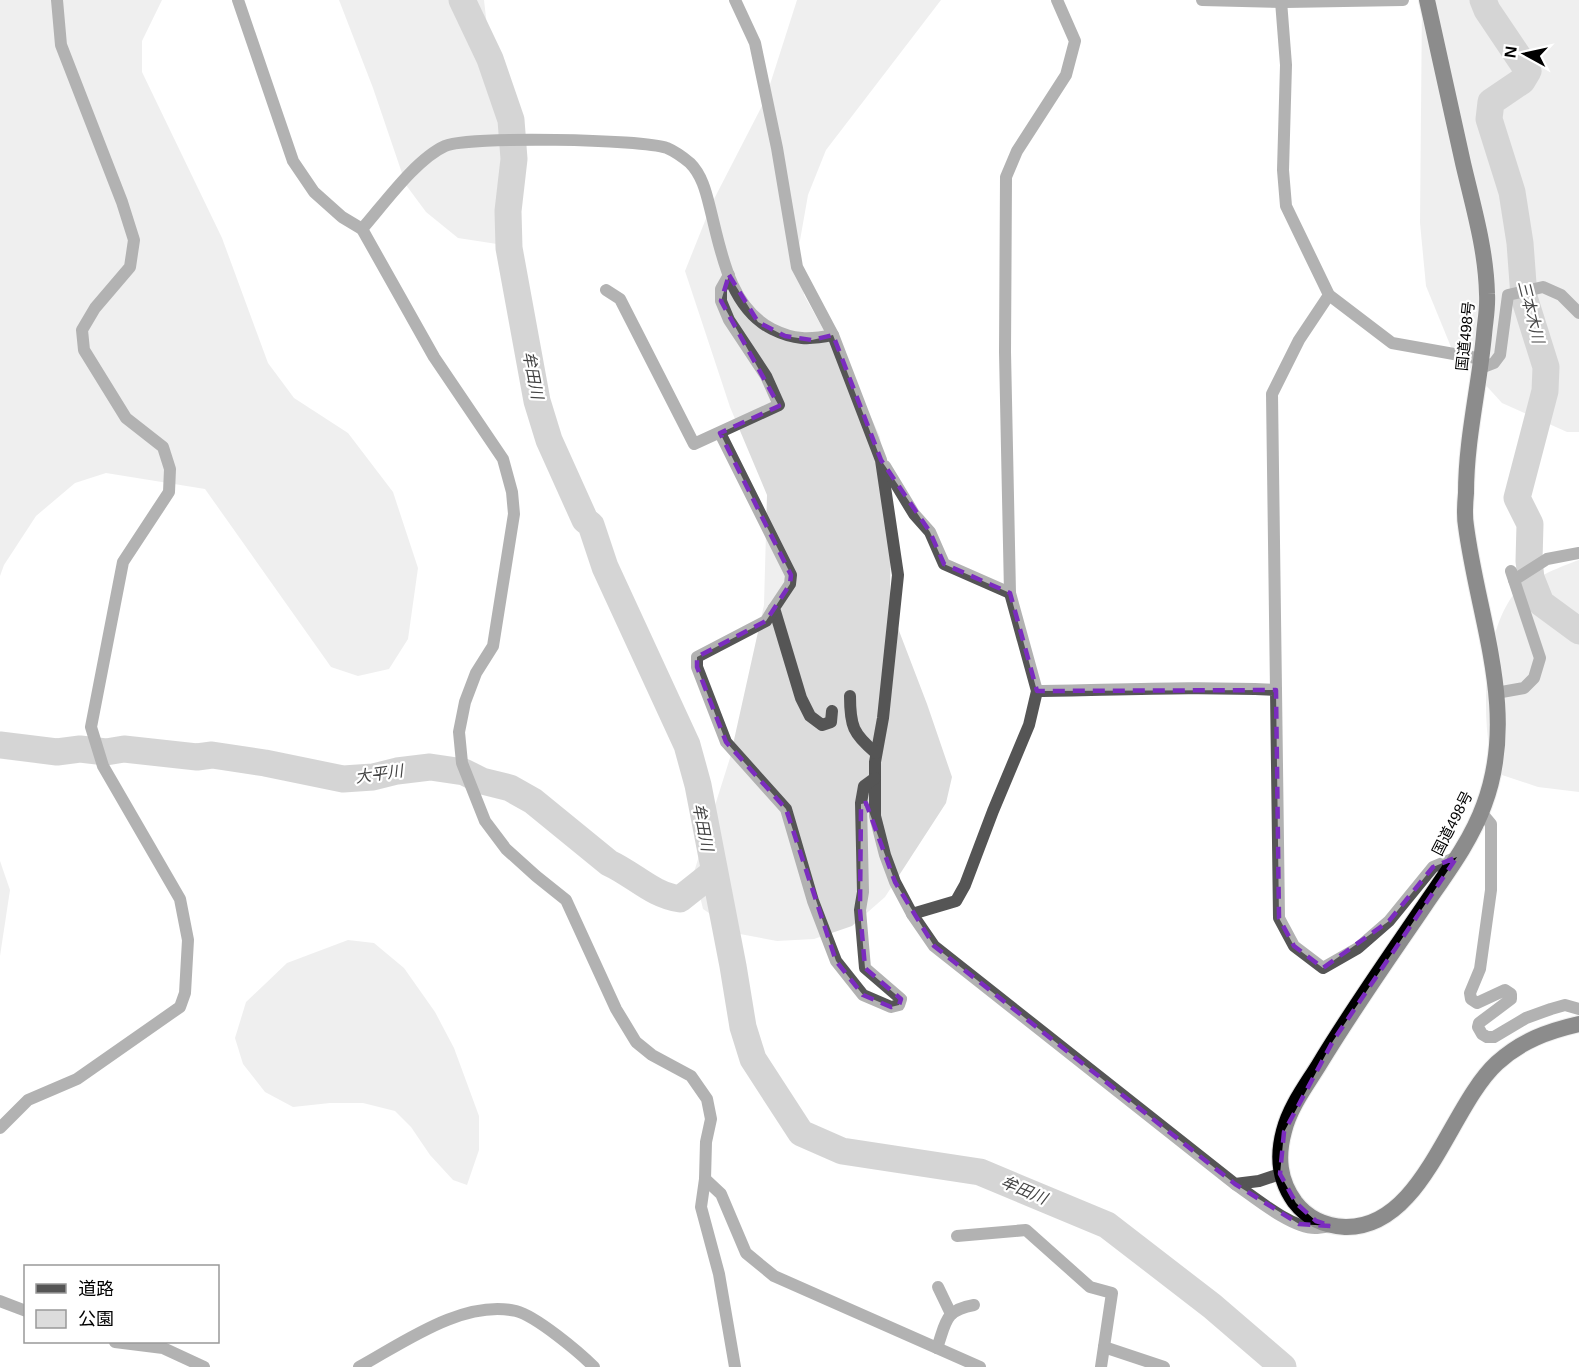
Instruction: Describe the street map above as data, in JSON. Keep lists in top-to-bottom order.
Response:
{
  "streets": {
    "highway": ["国道498号"]
  },
  "water": ["三本木川", "牟田川", "大平川"],
  "legend": ["道路", "公園"],
  "north": "left"
}
